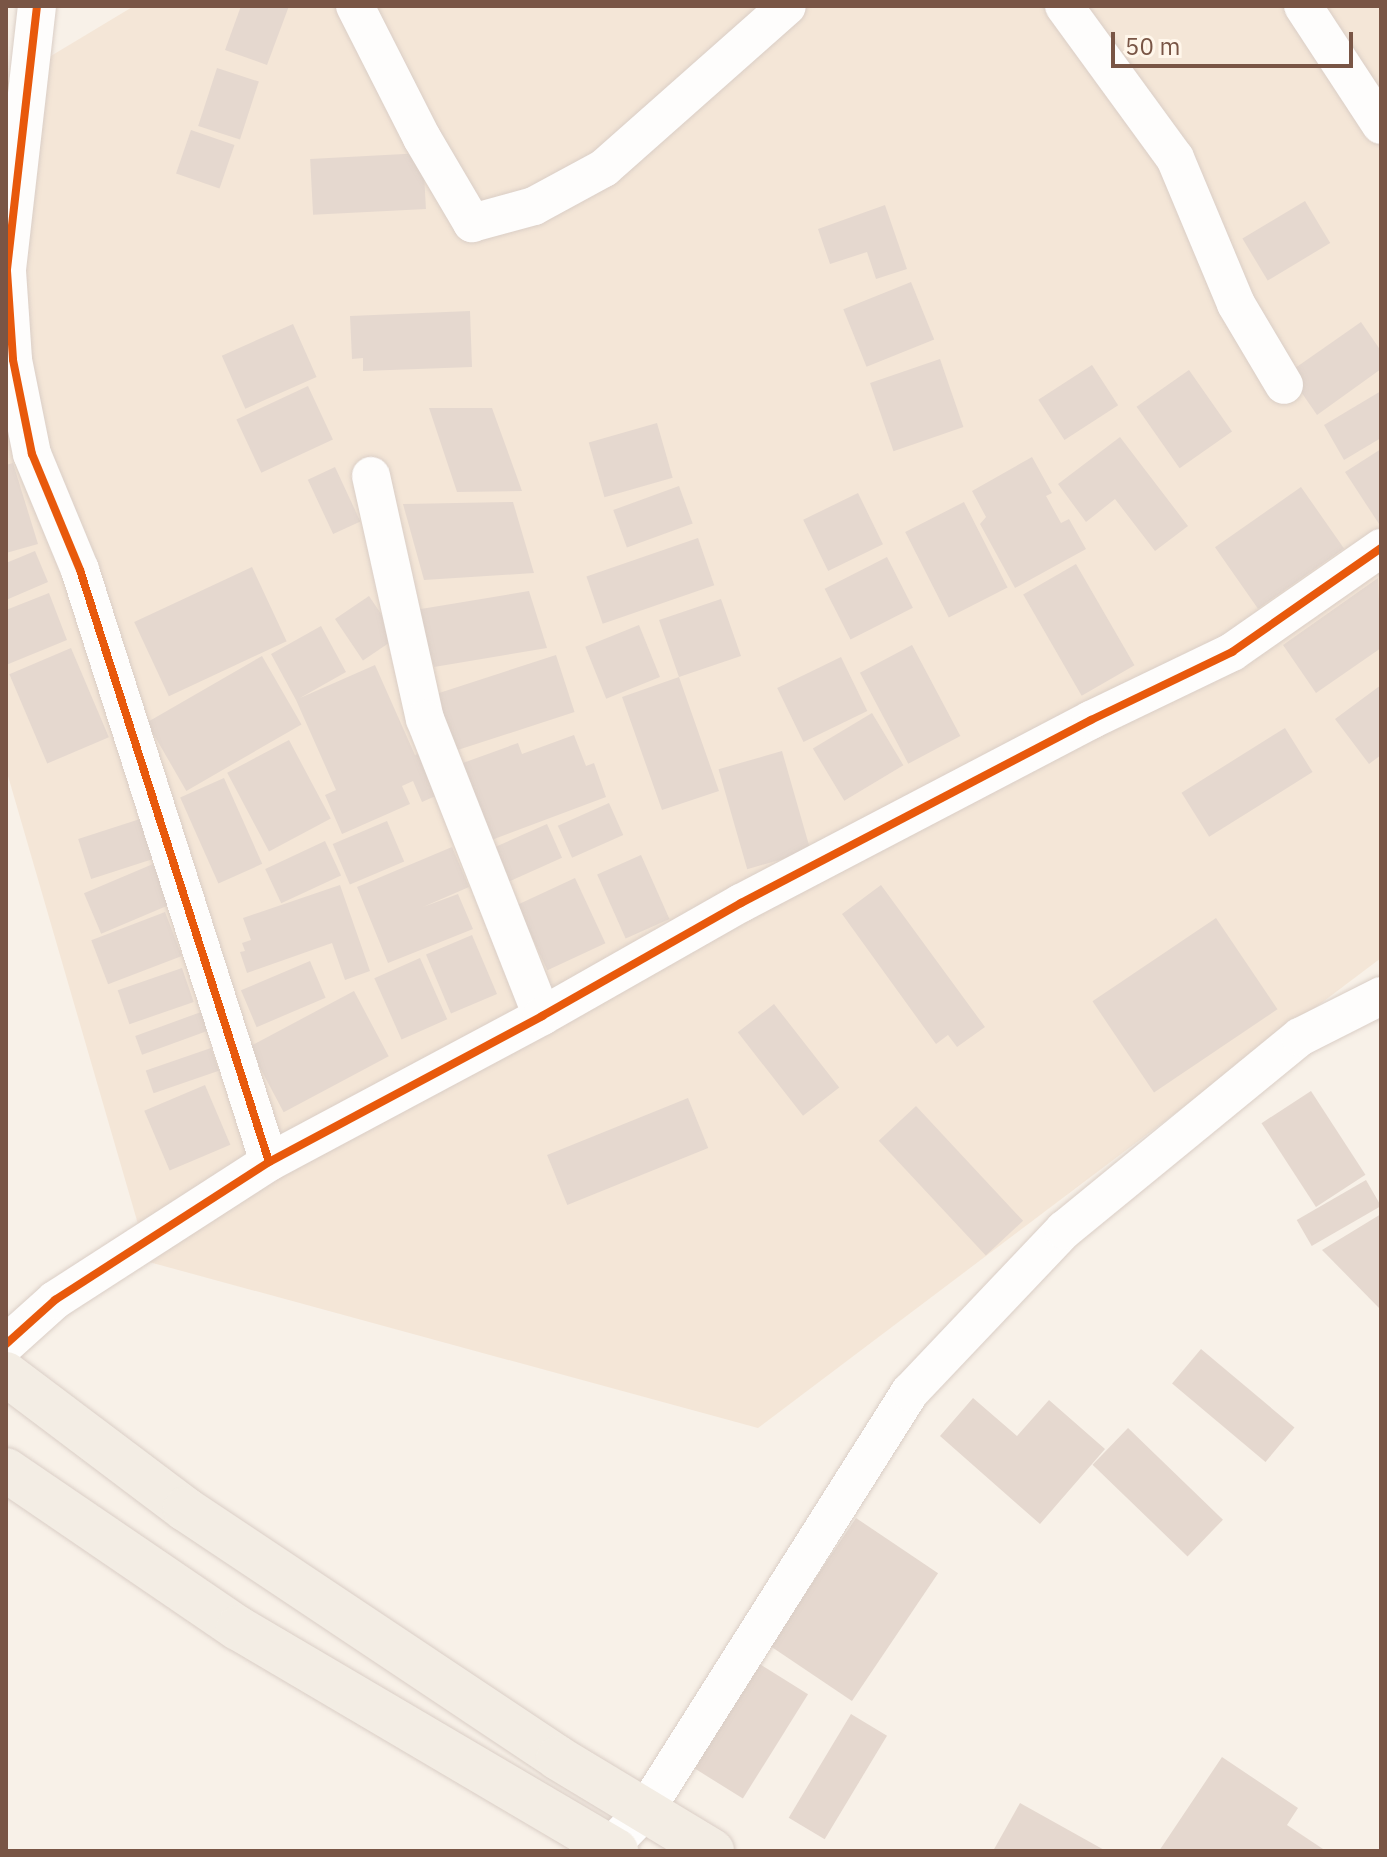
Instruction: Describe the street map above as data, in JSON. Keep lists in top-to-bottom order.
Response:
{
  "scale_bar": "50 m"
}
